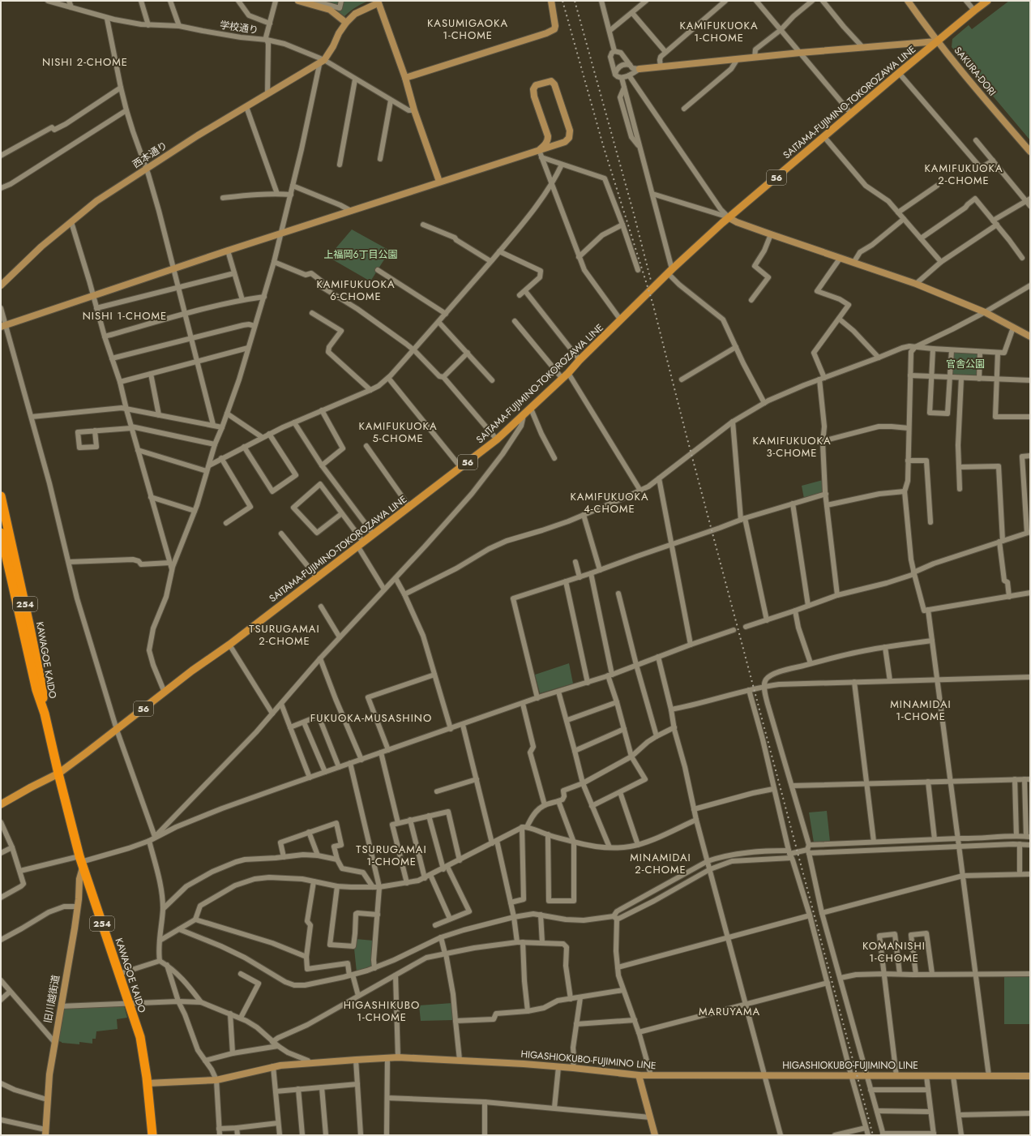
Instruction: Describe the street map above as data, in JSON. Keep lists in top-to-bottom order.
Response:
{
  "streets": {
    "highway": ["254", "KAWAGOE KAIDO"],
    "main road": ["SAITAMA-FUJIMINO-TOKOROZAWA LINE", "56"],
    "street": [
      "学校通り",
      "SAKURA-DORI",
      "西本通り",
      "旧川越街道",
      "HIGASHIOKUBO-FUJIMINO LINE"
    ]
  },
  "crossings": [
    ["学校通り", "西本通り"],
    ["SAKURA-DORI", "SAITAMA-FUJIMINO-TOKOROZAWA LINE"],
    ["SAITAMA-FUJIMINO-TOKOROZAWA LINE", "KAWAGOE KAIDO"],
    ["KAWAGOE KAIDO", "旧川越街道"],
    ["KAWAGOE KAIDO", "HIGASHIOKUBO-FUJIMINO LINE"]
  ],
  "districts": [
    "KASUMIGAOKA 1-CHOME",
    "KAMIFUKUOKA 1-CHOME",
    "NISHI 2-CHOME",
    "KAMIFUKUOKA 2-CHOME",
    "KAMIFUKUOKA 6-CHOME",
    "NISHI 1-CHOME",
    "KAMIFUKUOKA 5-CHOME",
    "KAMIFUKUOKA 3-CHOME",
    "KAMIFUKUOKA 4-CHOME",
    "TSURUGAMAI 2-CHOME",
    "MINAMIDAI 1-CHOME",
    "FUKUOKA-MUSASHINO",
    "TSURUGAMAI 1-CHOME",
    "MINAMIDAI 2-CHOME",
    "KOMANISHI 1-CHOME",
    "HIGASHIKUBO 1-CHOME",
    "MARUYAMA"
  ],
  "parks": ["上福岡6丁目公園", "官舎公園"]
}
